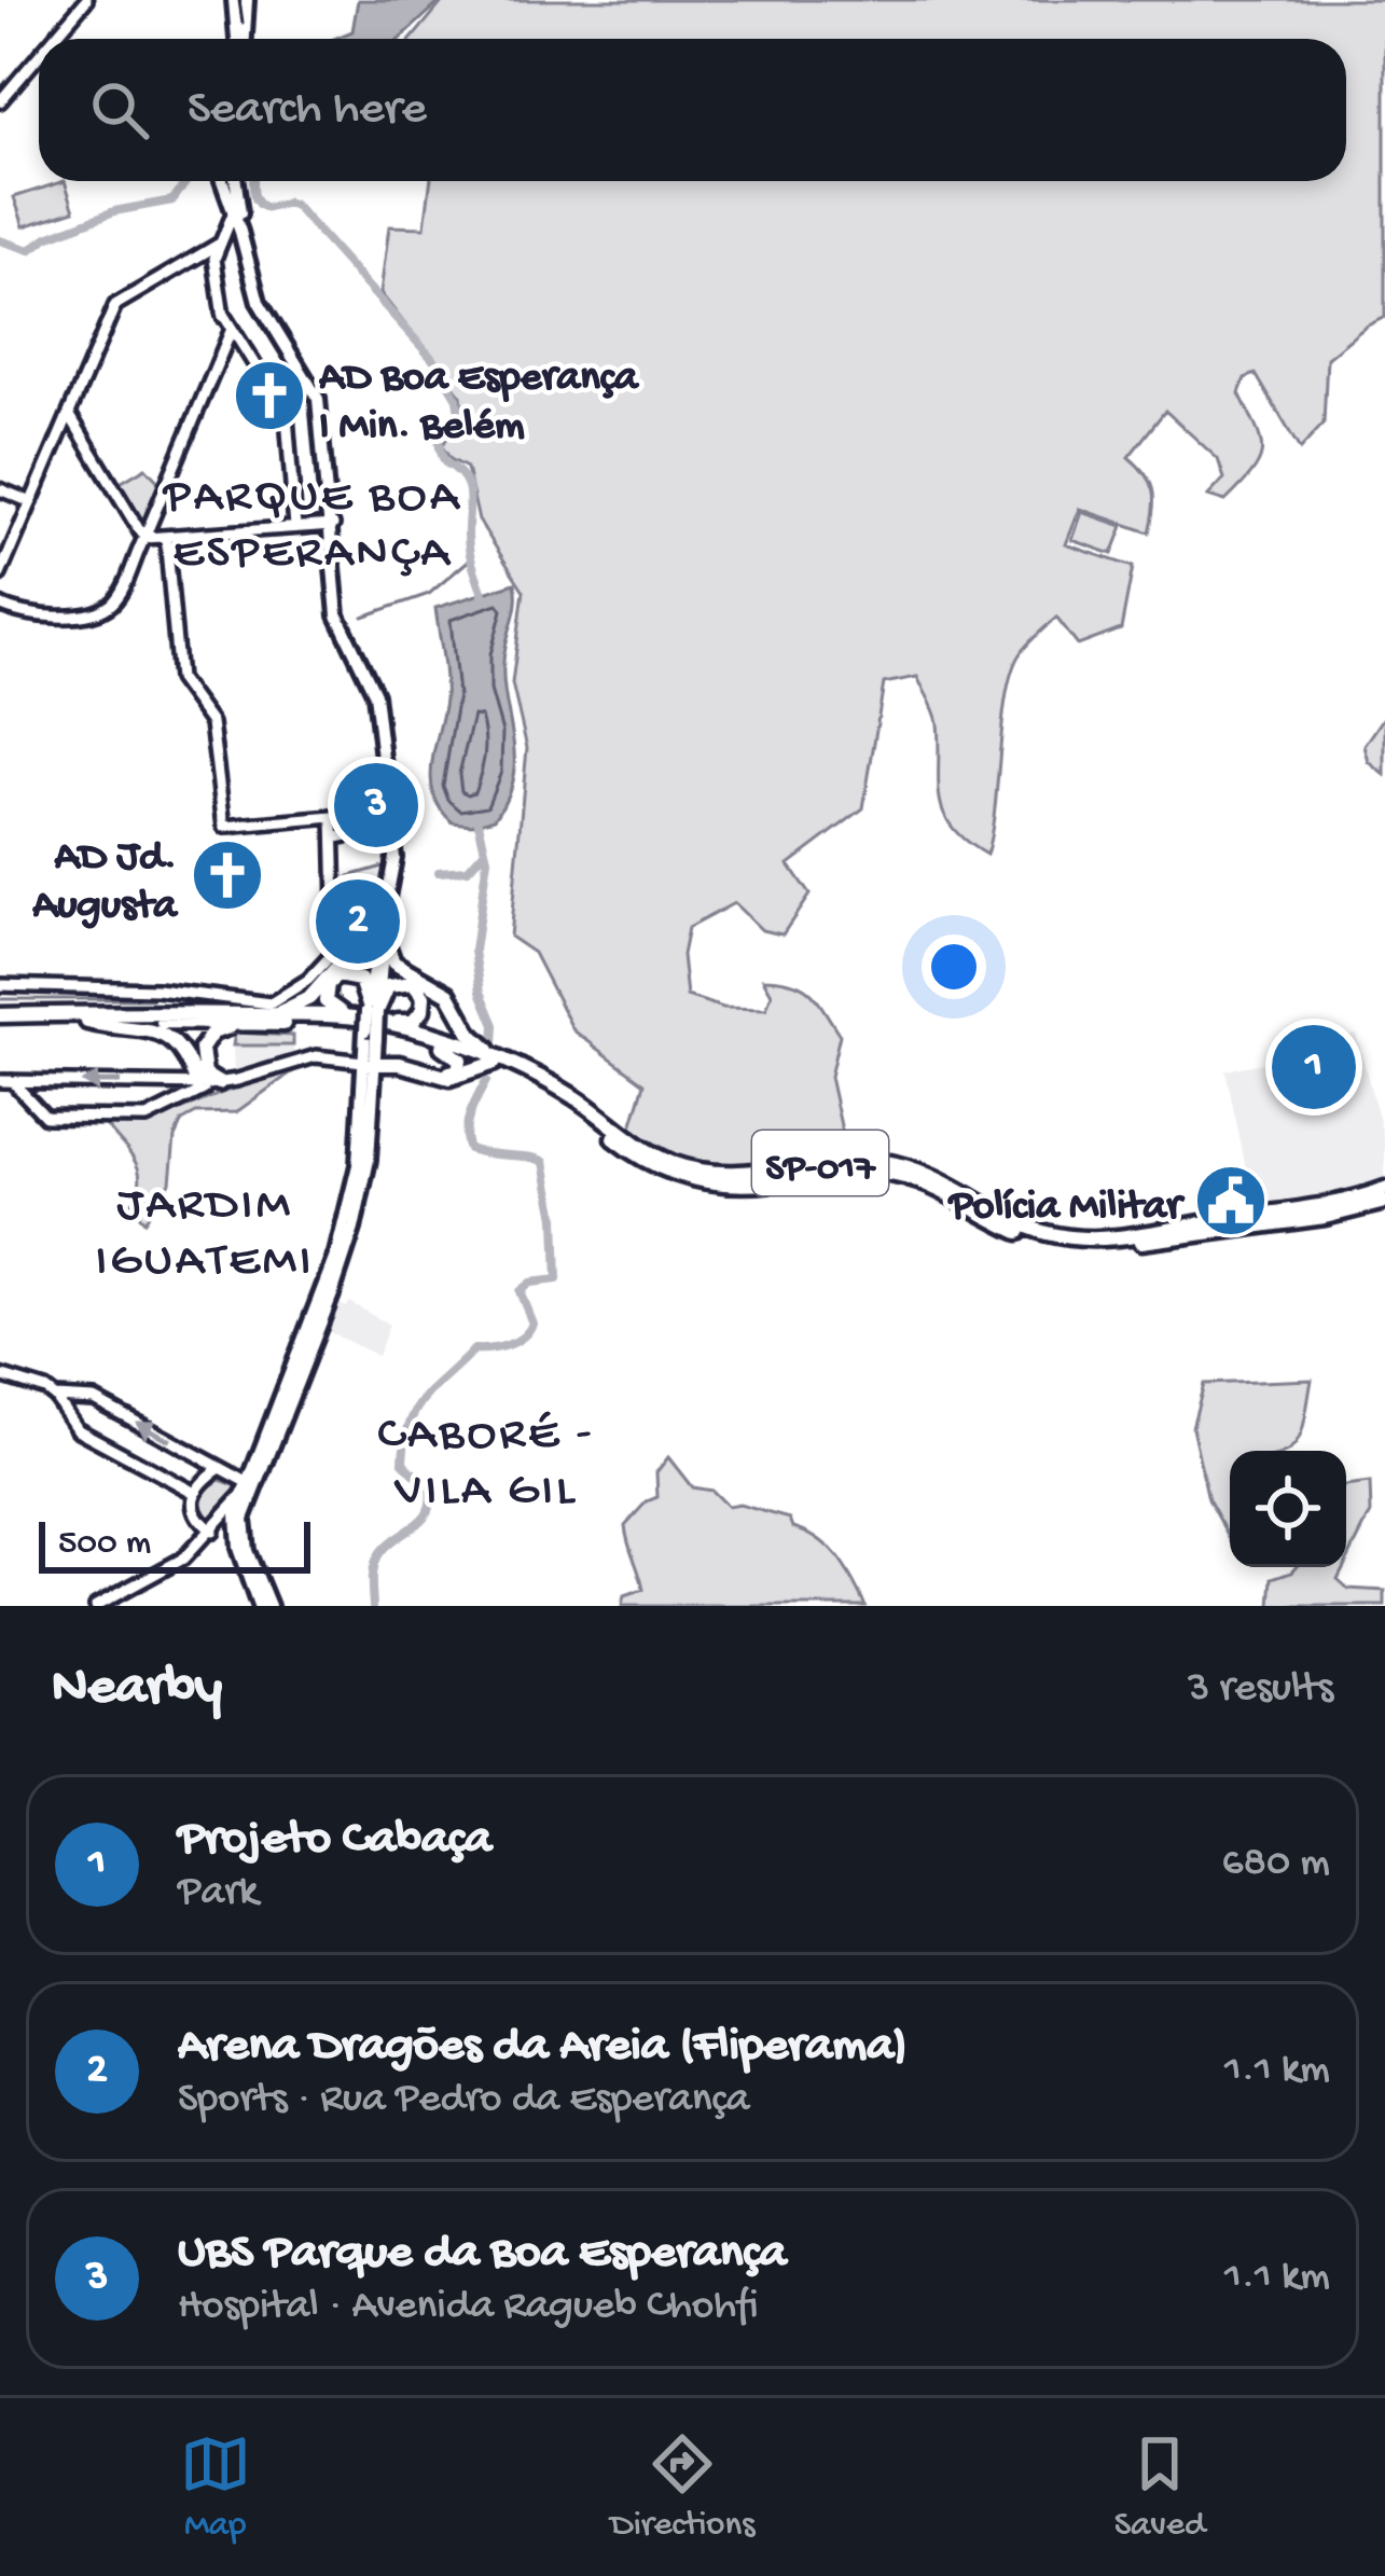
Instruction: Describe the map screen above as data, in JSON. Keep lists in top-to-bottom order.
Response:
{
  "streets": {
    "highway": ["SP-017"]
  },
  "districts": ["PARQUE BOA ESPERANÇA", "JARDIM IGUATEMI", "CABORÉ - VILA GIL"],
  "places": {
    "church": ["AD Boa Esperança I Min. Belém", "AD Jd. Augusta"],
    "public building": ["Polícia Militar"]
  },
  "scale_bar": "500 m",
  "page": {
    "search": "Search here",
    "pins": ["3", "2", "1"],
    "scale": "500 m",
    "heading": ["Nearby", "3 results"],
    "list": [
      {
        "mark": "1",
        "name": "Projeto Cabaça",
        "note": "Park",
        "value": "680 m"
      },
      {
        "mark": "2",
        "name": "Arena Dragões da Areia (Fliperama)",
        "note": "Sports · Rua Pedro da Esperança",
        "value": "1.1 km"
      },
      {
        "mark": "3",
        "name": "UBS Parque da Boa Esperança",
        "note": "Hospital · Avenida Ragueb Chohfi",
        "value": "1.1 km"
      }
    ],
    "nav": ["Map", "Directions", "Saved"]
  }
}
